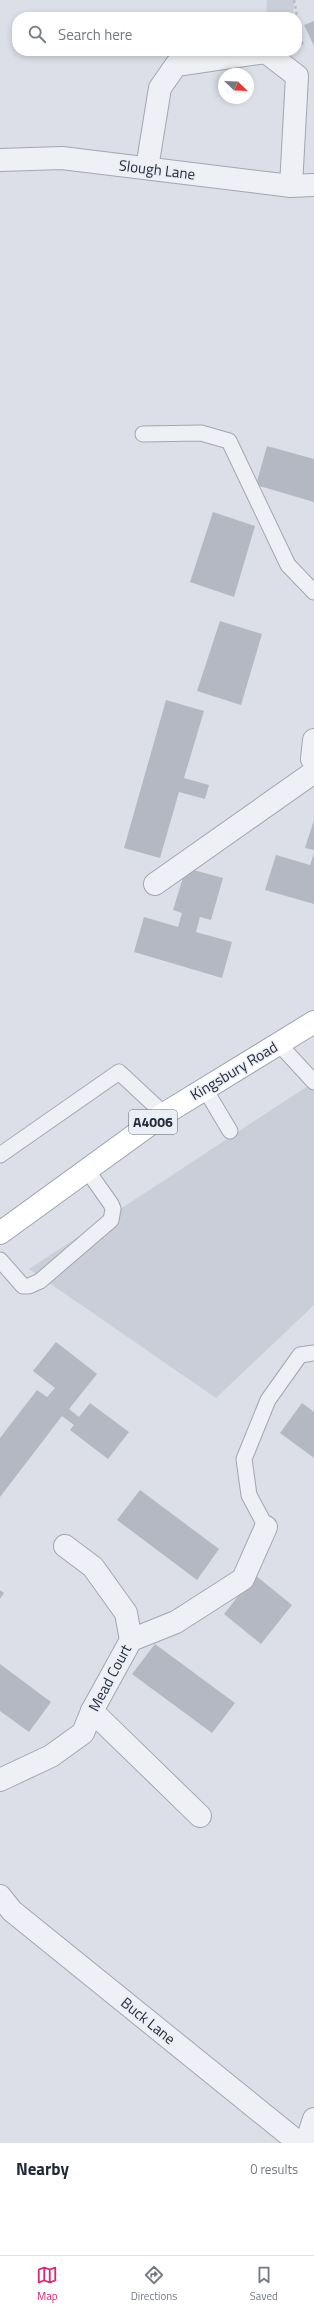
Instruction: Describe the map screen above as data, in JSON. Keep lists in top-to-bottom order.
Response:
{
  "streets": {
    "main road": ["Kingsbury Road", "A4006"],
    "street": ["Slough Lane", "Mead Court", "Buck Lane"]
  },
  "north": "bottom right",
  "page": {
    "search": "Search here",
    "heading": ["Nearby", "0 results"],
    "nav": ["Map", "Directions", "Saved"]
  }
}
